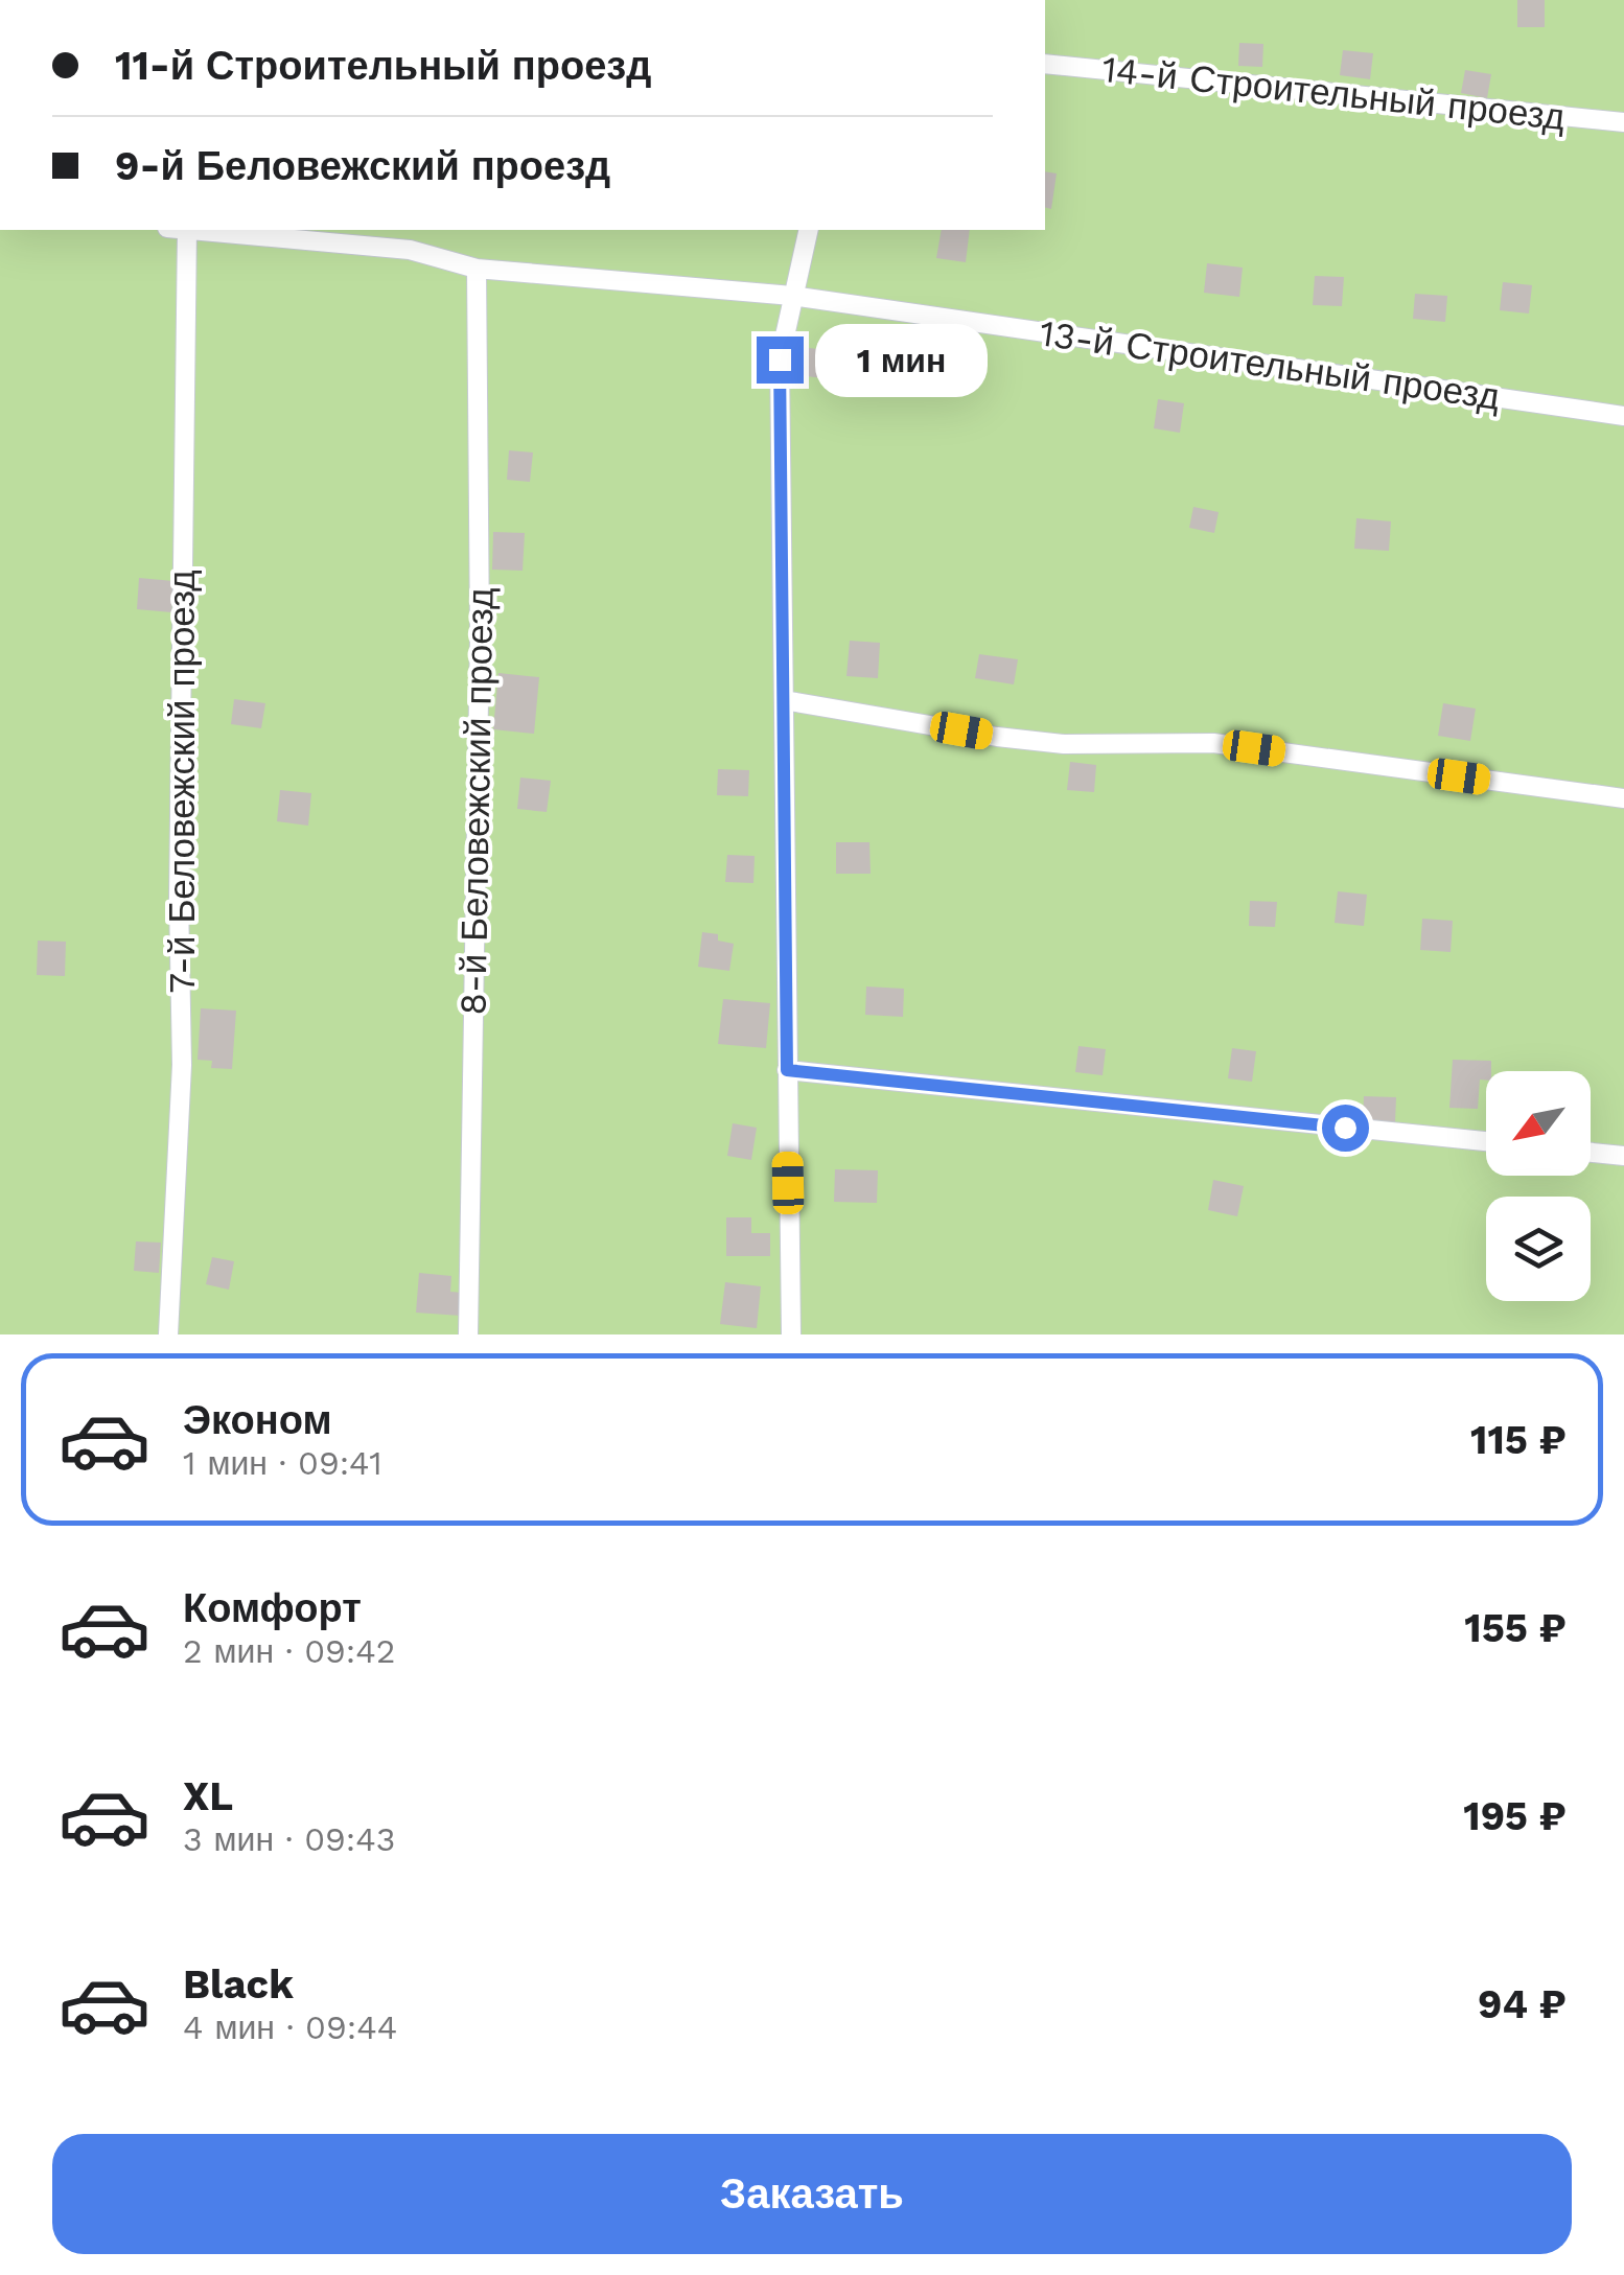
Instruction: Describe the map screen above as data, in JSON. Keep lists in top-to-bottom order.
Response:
{
  "streets": {
    "lane": [
      "14-й Строительный проезд",
      "13-й Строительный проезд",
      "7-й Беловежский проезд",
      "8-й Беловежский проезд"
    ]
  },
  "crossings": [
    ["13-й Строительный проезд", "8-й Беловежский проезд"]
  ],
  "north": "bottom left",
  "page": {
    "banner": ["11-й Строительный проезд", "9-й Беловежский проезд"],
    "bubble": "1 мин",
    "list": [
      {
        "name": "Эконом",
        "note": "1 мин · 09:41",
        "value": "115 ₽"
      },
      {
        "name": "Комфорт",
        "note": "2 мин · 09:42",
        "value": "155 ₽"
      },
      {
        "name": "XL",
        "note": "3 мин · 09:43",
        "value": "195 ₽"
      },
      {
        "name": "Black",
        "note": "4 мин · 09:44",
        "value": "94 ₽"
      }
    ],
    "buttons": "Заказать"
  }
}
